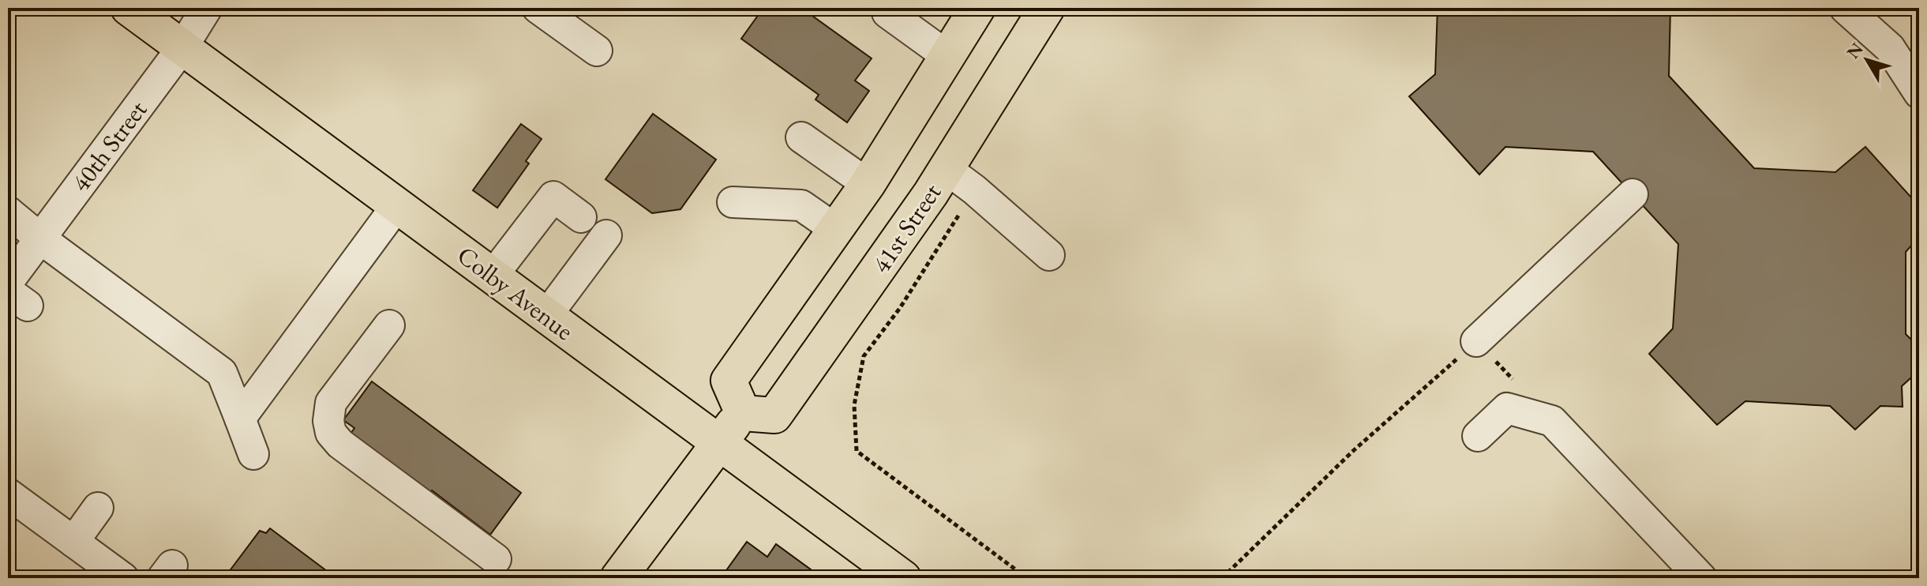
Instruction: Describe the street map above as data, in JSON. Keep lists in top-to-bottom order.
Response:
{
  "streets": {
    "main road": ["41st Street", "Colby Avenue"],
    "street": ["40th Street"]
  },
  "crossings": [
    ["40th Street", "Colby Avenue"]
  ],
  "north": "top left"
}
